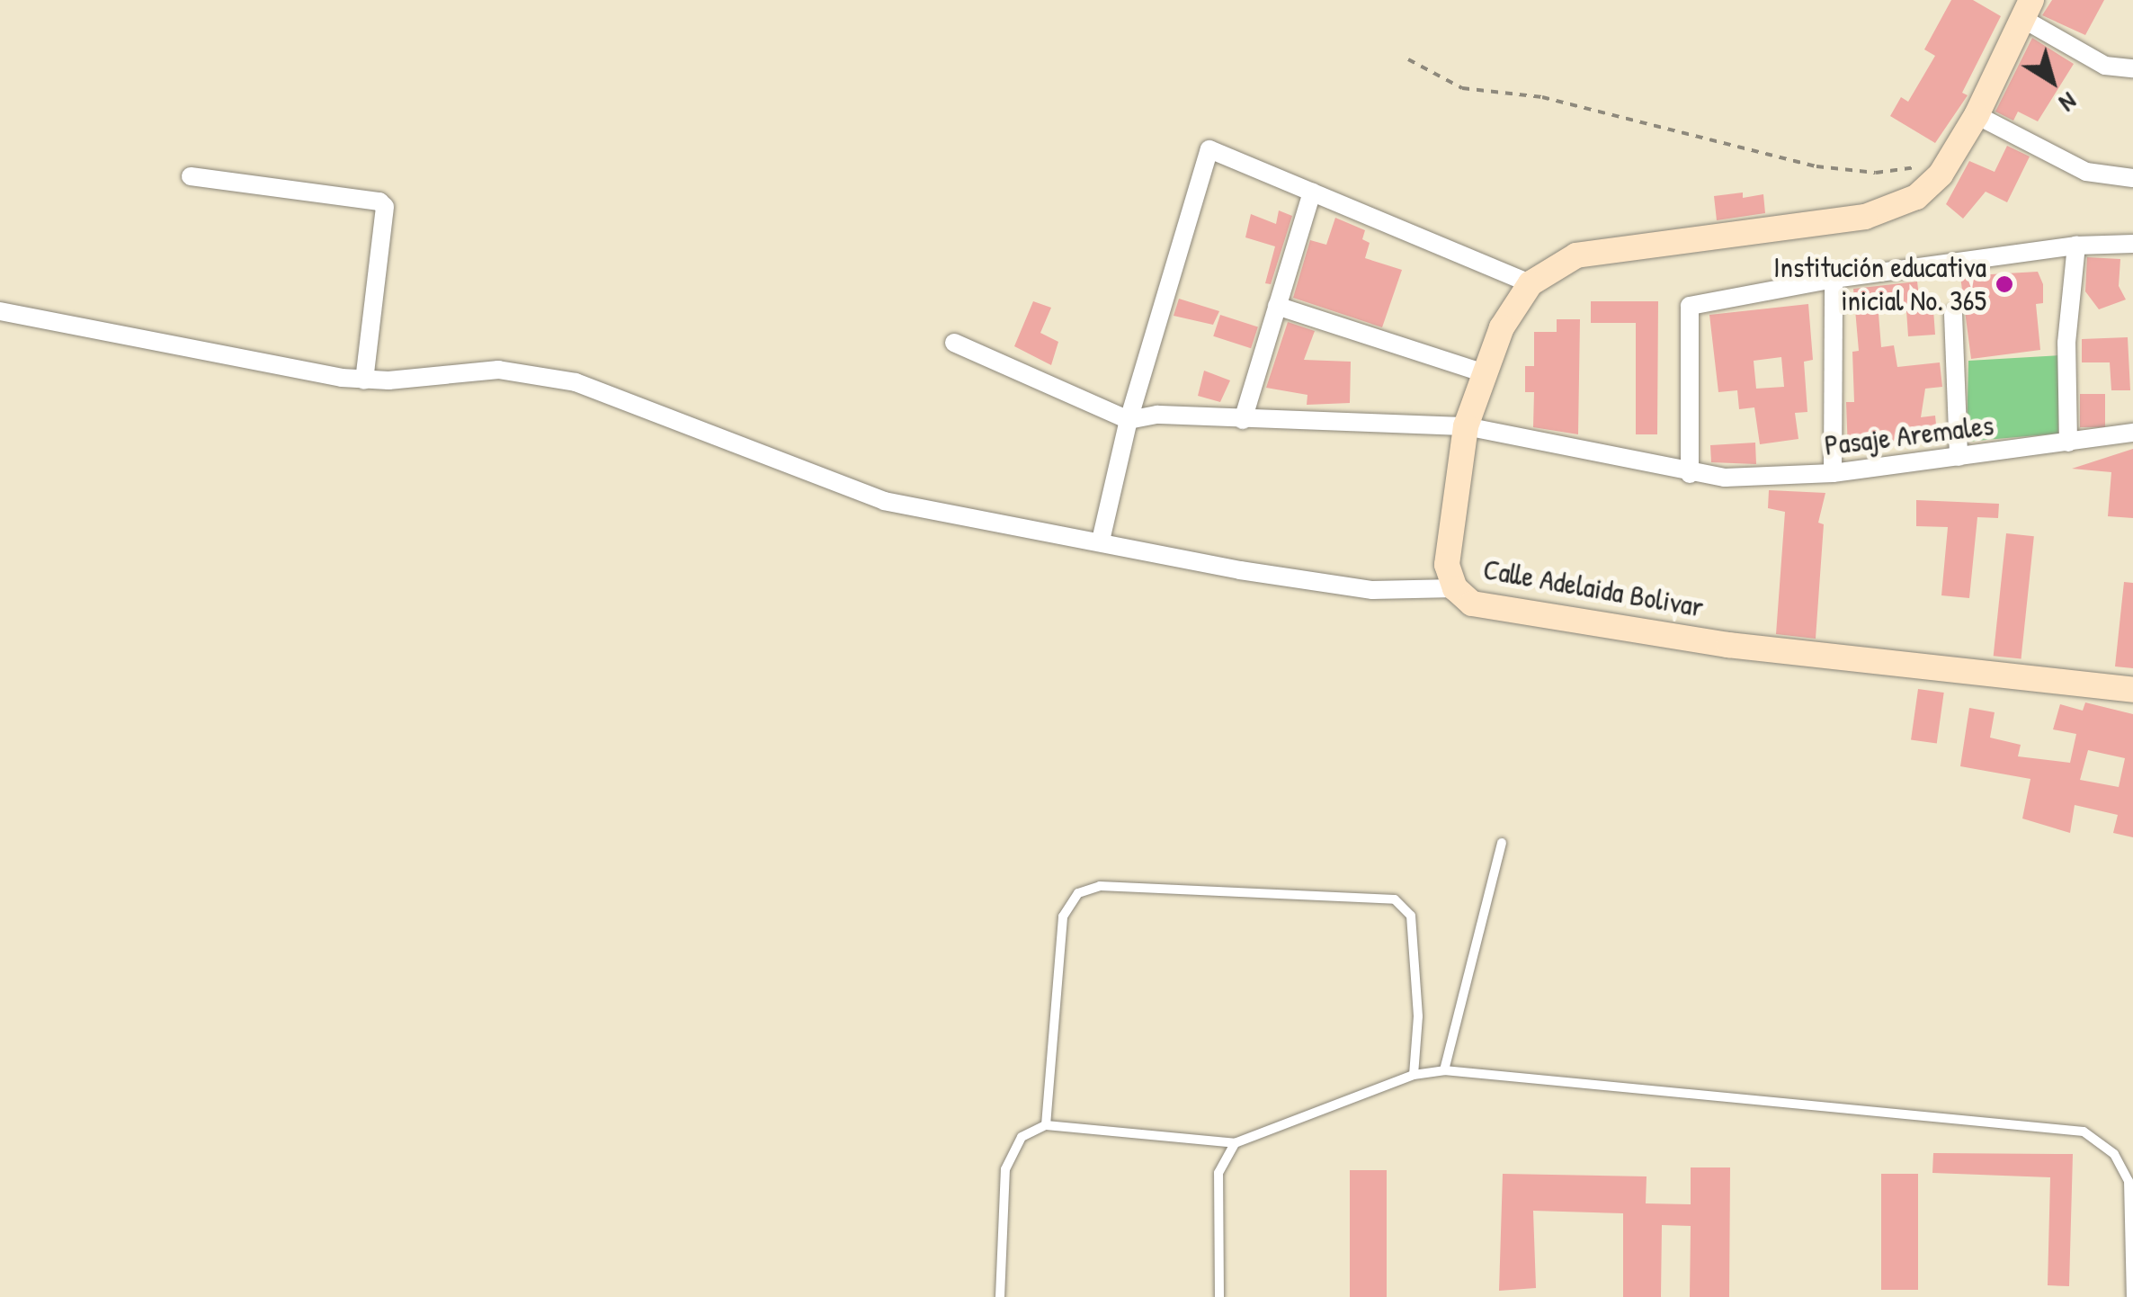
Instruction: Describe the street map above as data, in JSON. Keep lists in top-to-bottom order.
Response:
{
  "streets": {
    "main road": ["Calle Adelaida Bolivar"],
    "street": ["Pasaje Aremales"]
  },
  "crossings": [
    ["Pasaje Aremales", "Calle Adelaida Bolivar"]
  ],
  "places": ["Institución educativa inicial No. 365"],
  "north": "bottom right"
}
